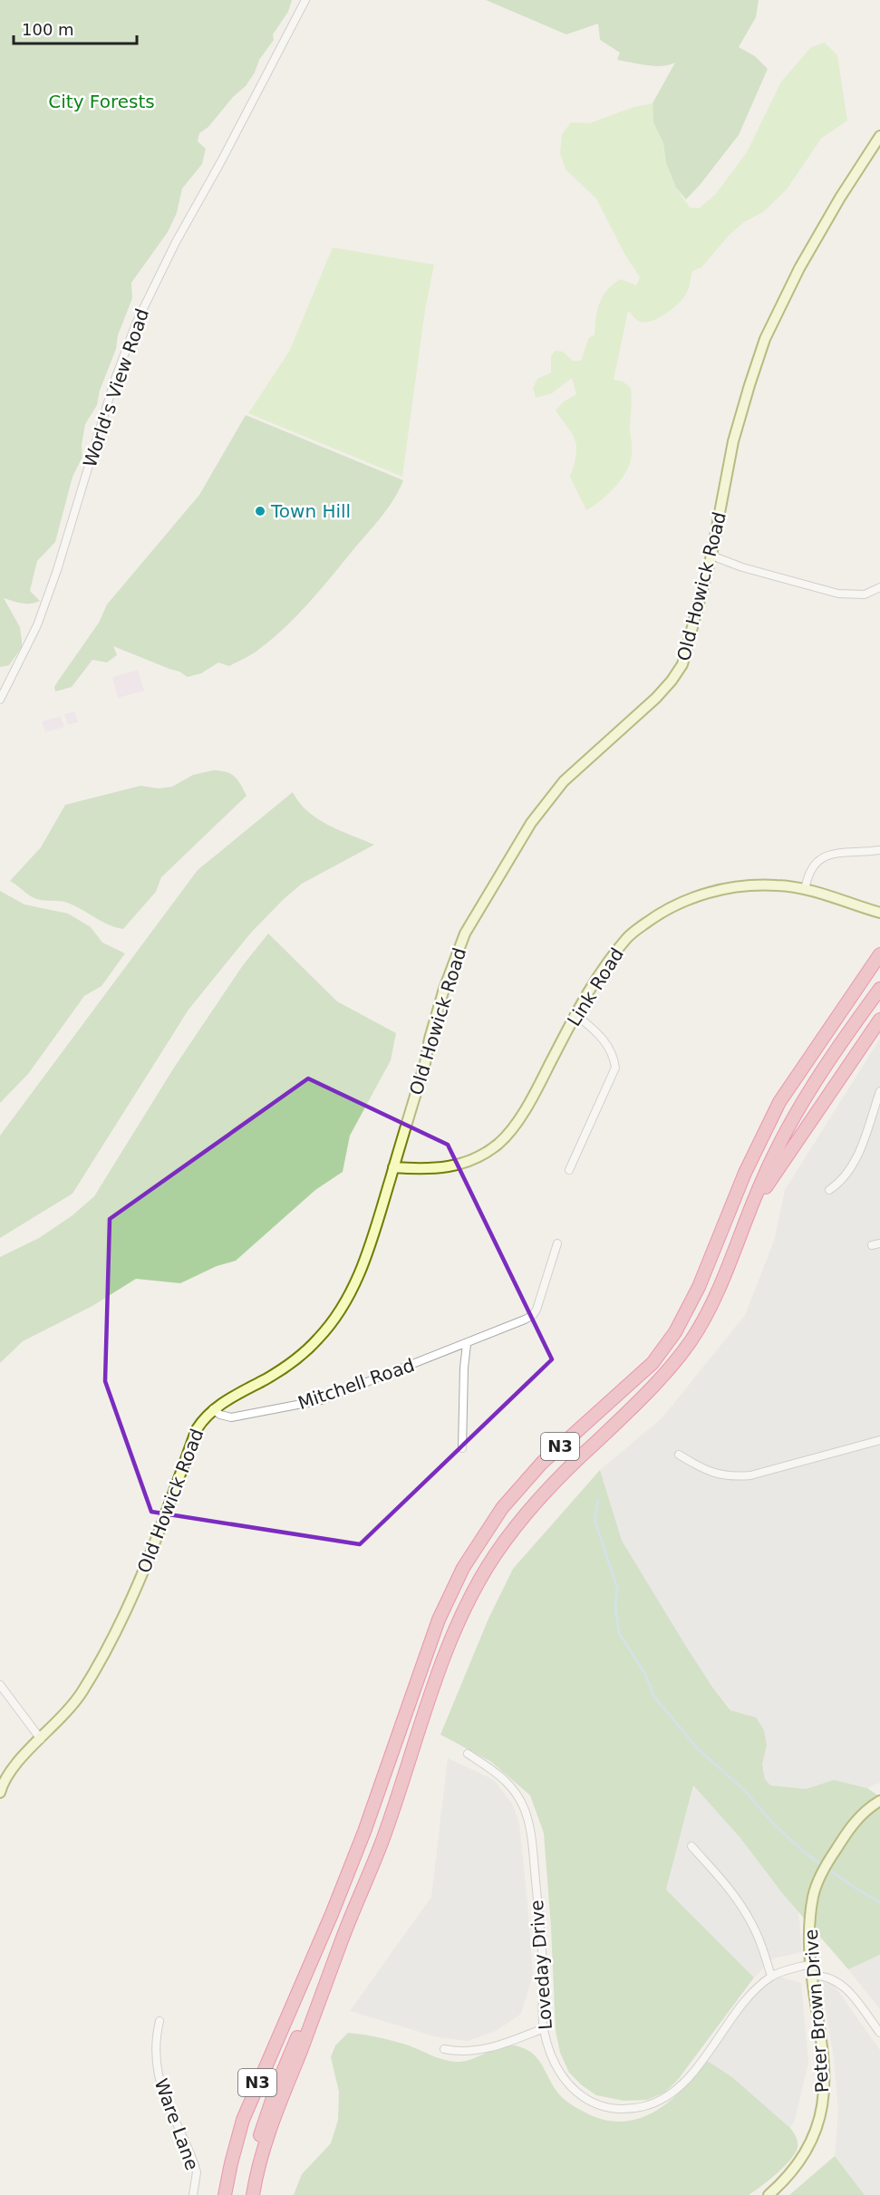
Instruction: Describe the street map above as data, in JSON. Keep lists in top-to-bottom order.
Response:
{
  "streets": {
    "highway": ["N3"],
    "main road": ["Old Howick Road", "Link Road", "Peter Brown Drive"],
    "street": [
      "World's View Road",
      "Mitchell Road",
      "Loveday Drive",
      "Ware Lane"
    ]
  },
  "crossings": [
    ["Old Howick Road", "Link Road"],
    ["Old Howick Road", "Mitchell Road"],
    ["Loveday Drive", "Peter Brown Drive"]
  ],
  "parks": ["City Forests"],
  "places": ["Town Hill"],
  "scale_bar": "100 m"
}
